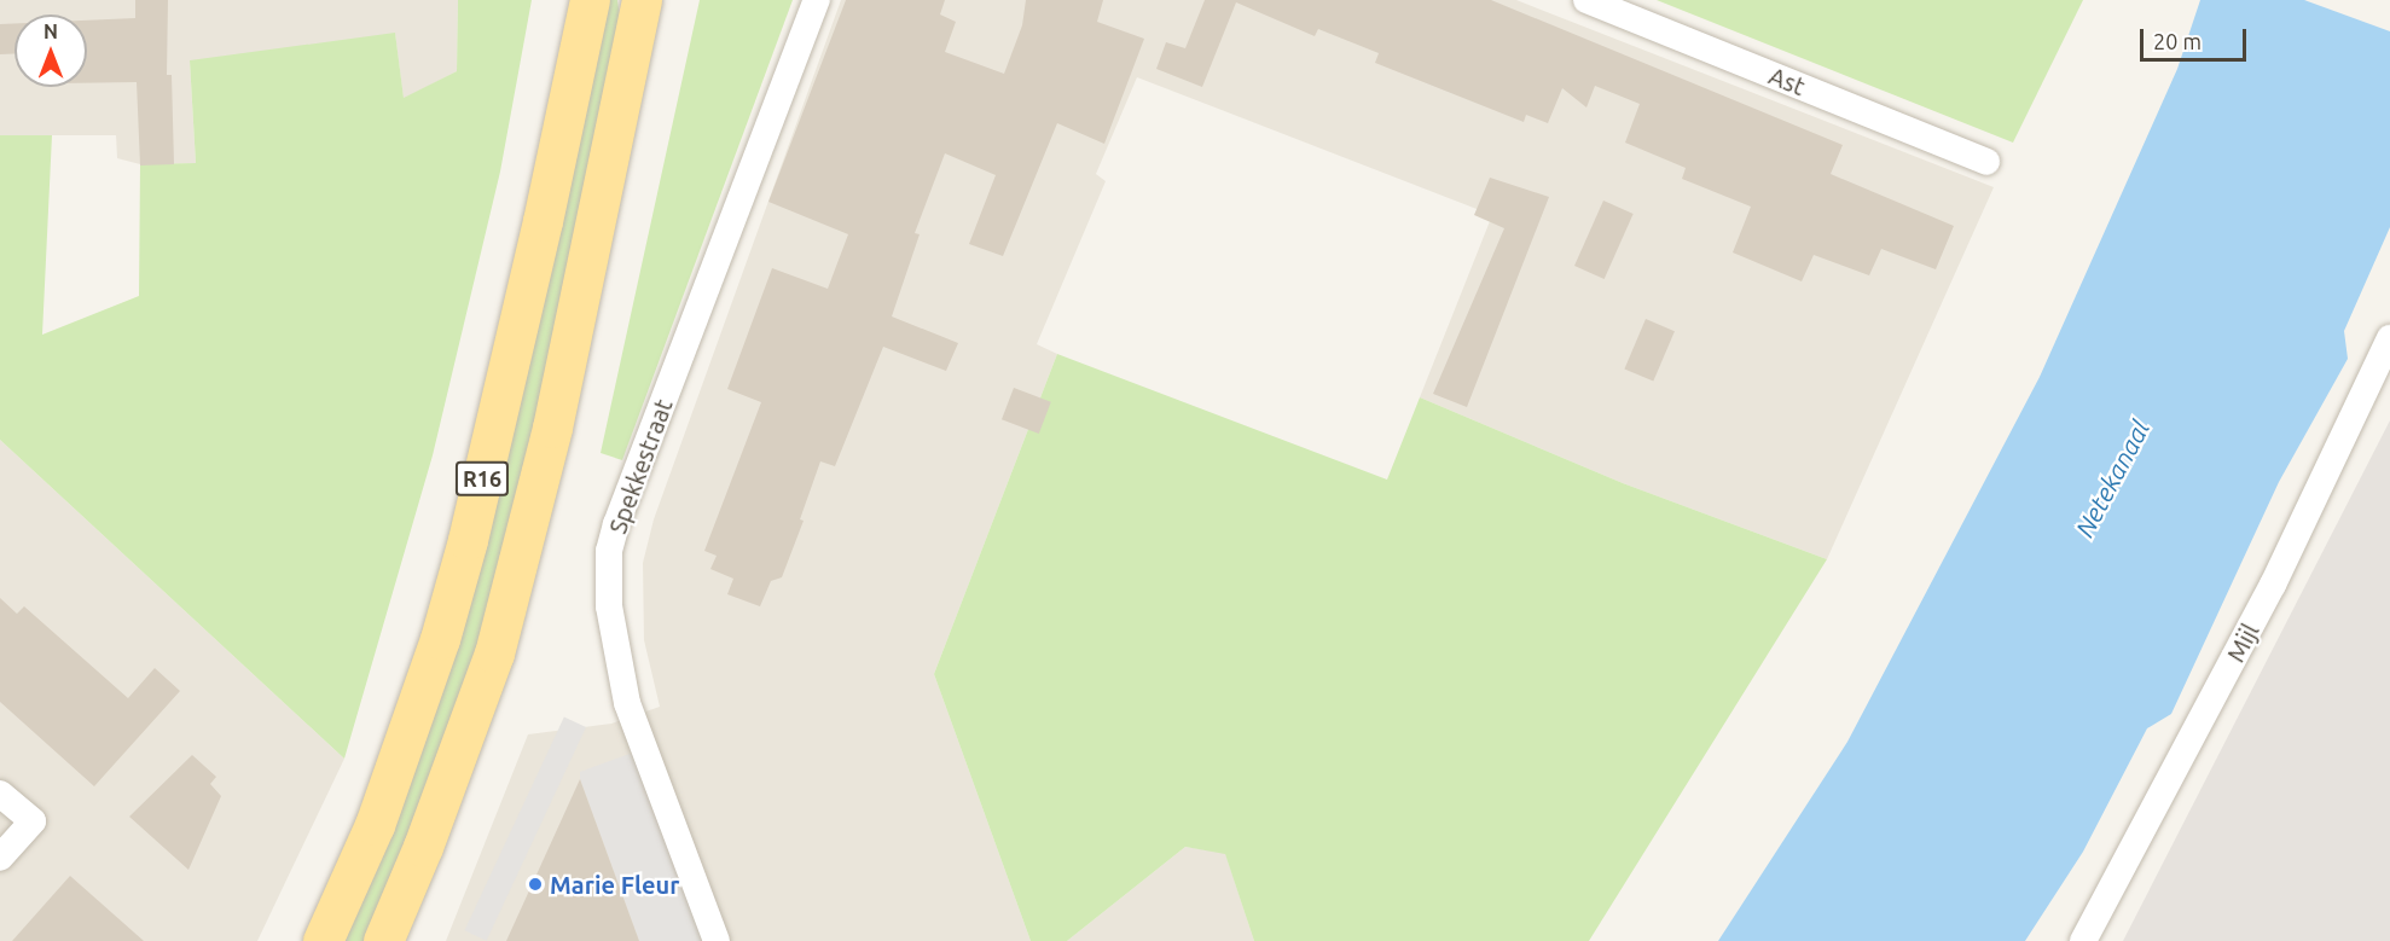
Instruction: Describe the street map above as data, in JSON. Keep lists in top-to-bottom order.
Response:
{
  "streets": {
    "main road": ["R16"],
    "street": ["Ast", "Spekkestraat", "Mijl"]
  },
  "water": ["Netekanaal"],
  "places": ["Marie Fleur"],
  "scale_bar": "20 m",
  "north": "top"
}
